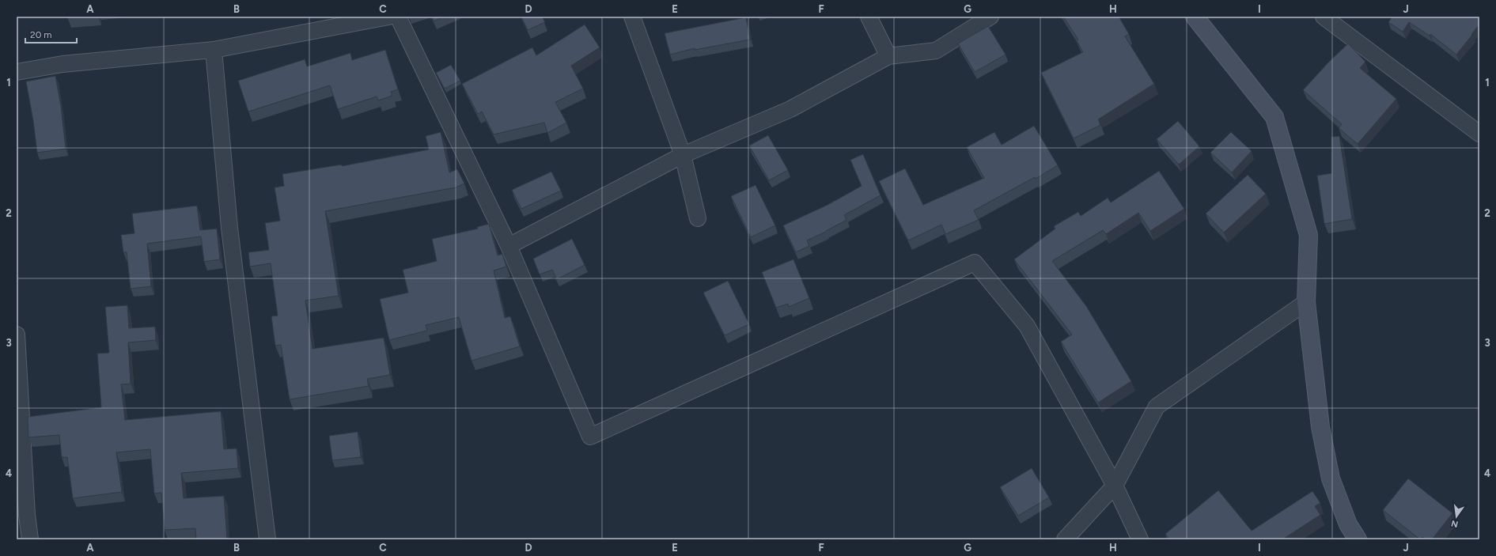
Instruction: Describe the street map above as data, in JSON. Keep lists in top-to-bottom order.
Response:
{
  "scale_bar": "20 m",
  "north": "bottom",
  "grid": {
    "columns": [
      "A",
      "B",
      "C",
      "D",
      "E",
      "F",
      "G",
      "H",
      "I",
      "J"
    ],
    "rows": [
      "1",
      "2",
      "3",
      "4"
    ]
  }
}
